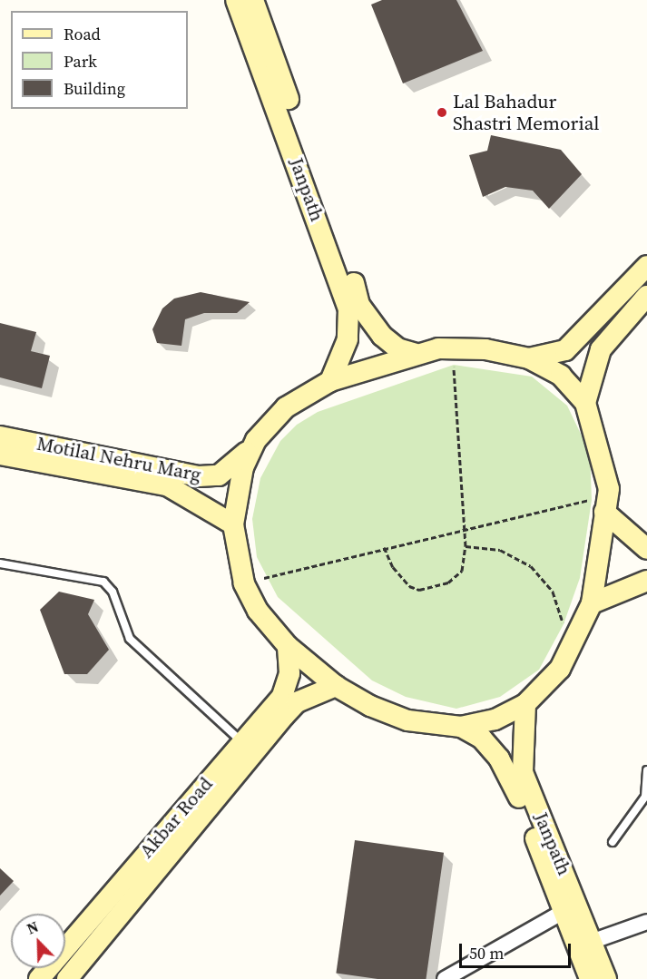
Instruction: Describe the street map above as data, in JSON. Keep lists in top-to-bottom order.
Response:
{
  "streets": {
    "main road": ["Janpath", "Motilal Nehru Marg", "Akbar Road"]
  },
  "crossings": [
    ["Janpath", "Motilal Nehru Marg"]
  ],
  "places": ["Lal Bahadur Shastri Memorial"],
  "legend": ["Road", "Park", "Building"],
  "scale_bar": "50 m",
  "north": "top left"
}
